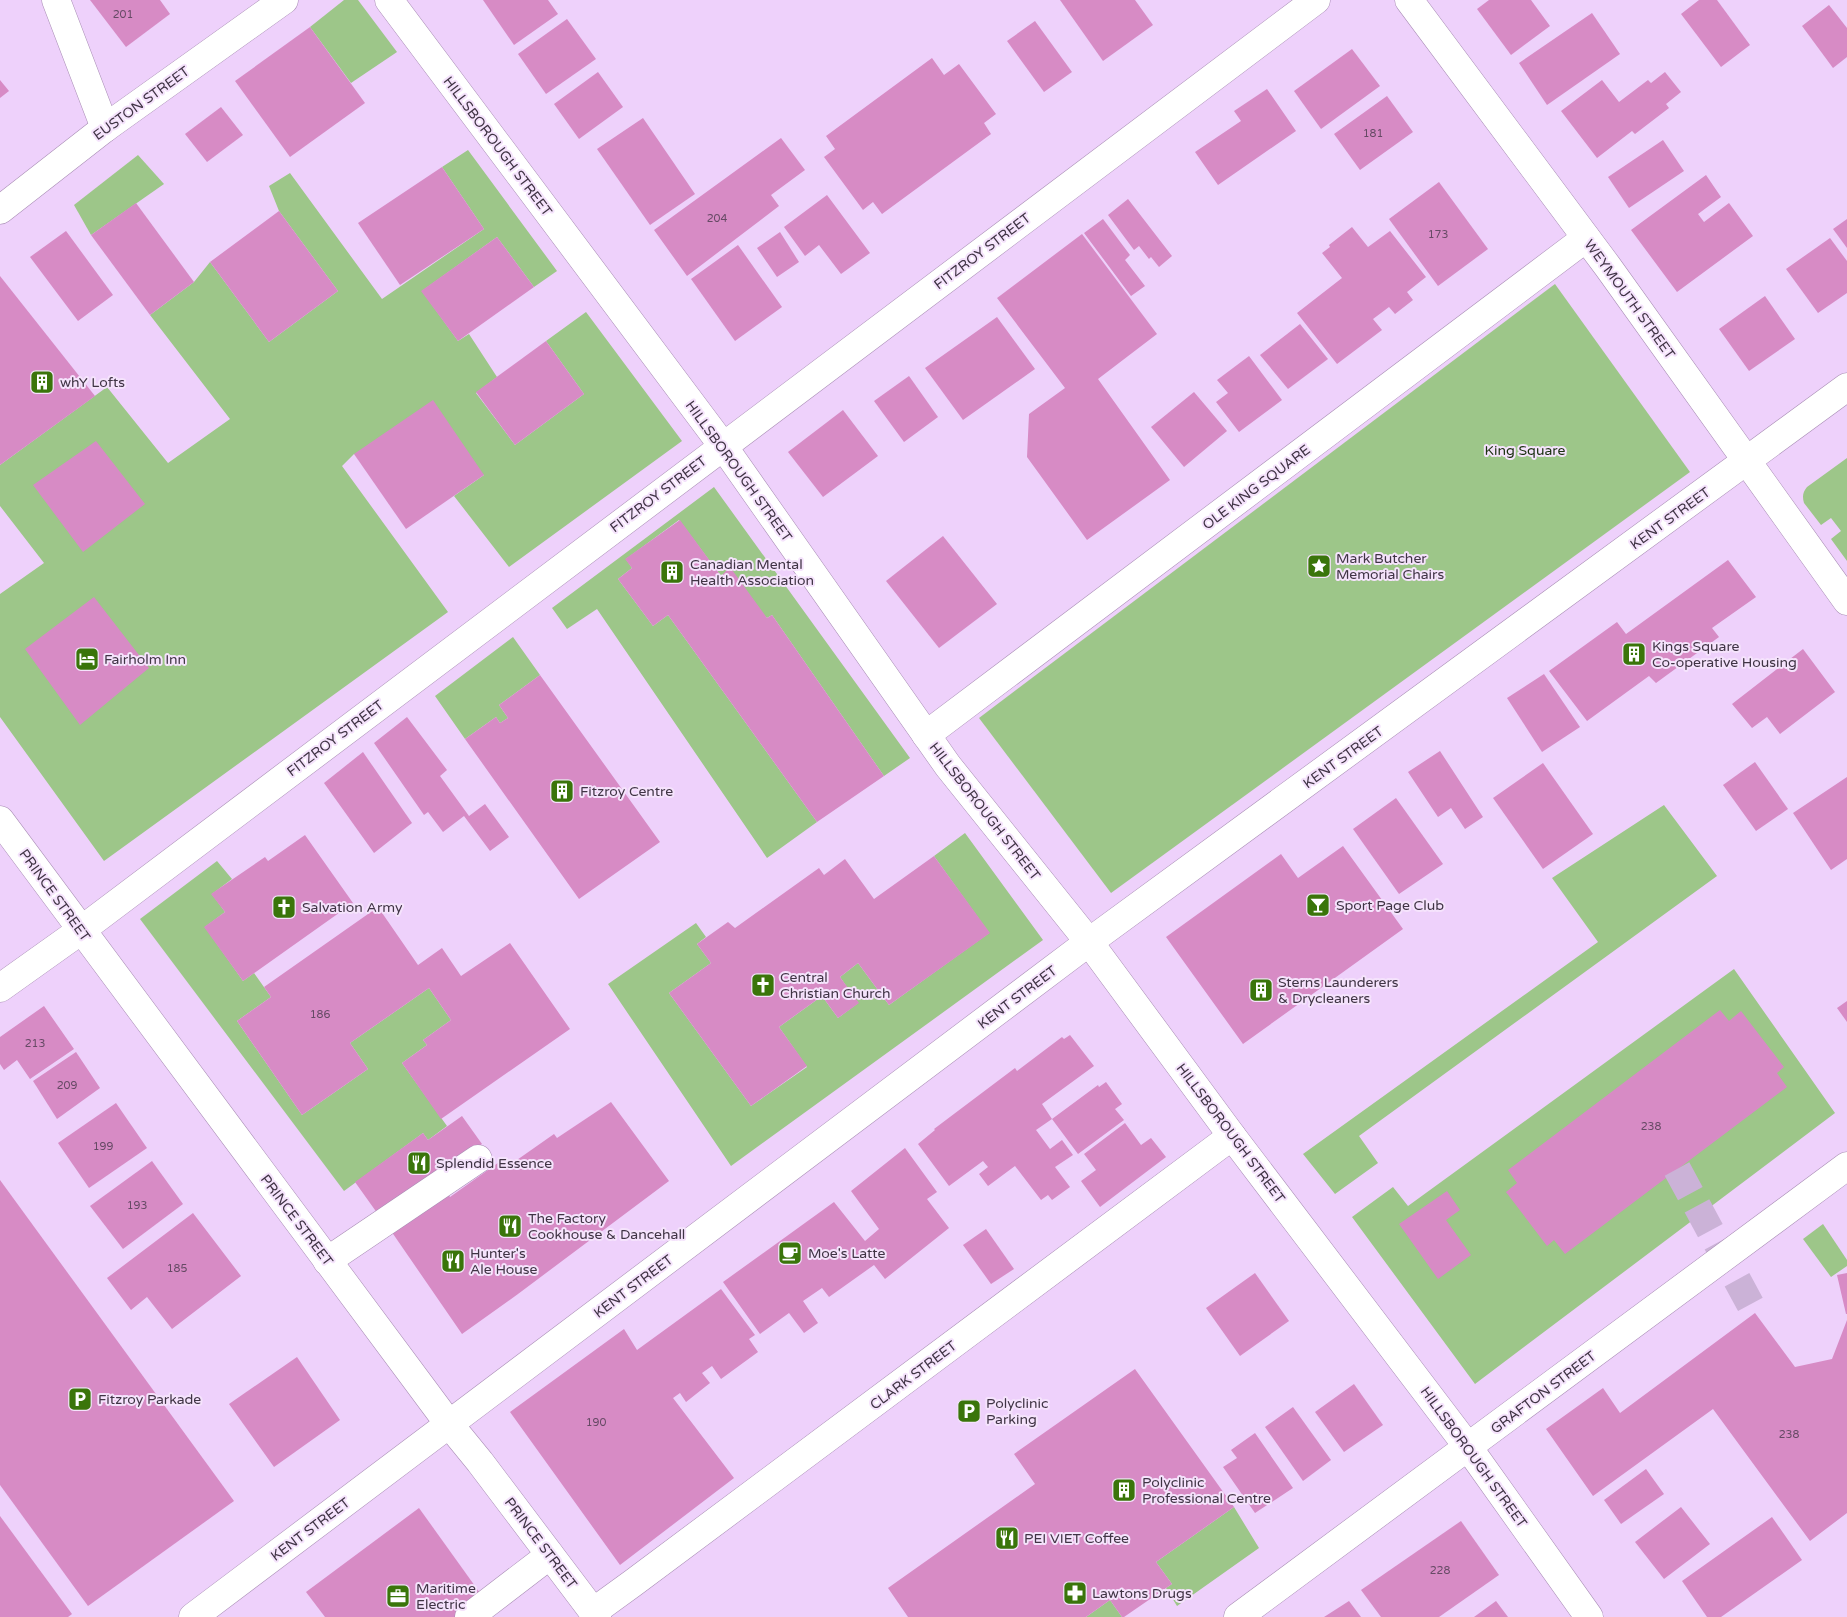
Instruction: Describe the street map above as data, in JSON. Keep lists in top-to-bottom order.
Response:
{
  "streets": {
    "street": [
      "EUSTON STREET",
      "HILLSBOROUGH STREET",
      "FITZROY STREET",
      "WEYMOUTH STREET",
      "OLE KING SQUARE",
      "KENT STREET",
      "PRINCE STREET",
      "CLARK STREET",
      "GRAFTON STREET"
    ]
  },
  "crossings": [
    ["HILLSBOROUGH STREET", "FITZROY STREET"],
    ["HILLSBOROUGH STREET", "OLE KING SQUARE"],
    ["HILLSBOROUGH STREET", "KENT STREET"],
    ["HILLSBOROUGH STREET", "CLARK STREET"],
    ["HILLSBOROUGH STREET", "GRAFTON STREET"],
    ["FITZROY STREET", "PRINCE STREET"],
    ["WEYMOUTH STREET", "OLE KING SQUARE"],
    ["WEYMOUTH STREET", "KENT STREET"],
    ["KENT STREET", "PRINCE STREET"],
    ["PRINCE STREET", "CLARK STREET"]
  ],
  "parks": ["King Square"],
  "places": {
    "building": [
      "whY Lofts",
      "Canadian Mental Health Association",
      "Kings Square Co-operative Housing",
      "Fitzroy Centre",
      "Sterns Launderers & Drycleaners",
      "Polyclinic Professional Centre"
    ],
    "place": ["Mark Butcher Memorial Chairs"],
    "hotel": ["Fairholm Inn"],
    "bar": ["Sport Page Club"],
    "church": ["Salvation Army", "Central Christian Church"],
    "restaurant": [
      "Splendid Essence",
      "The Factory Cookhouse & Dancehall",
      "Hunter's Ale House",
      "PEI VIET Coffee"
    ],
    "cafe": ["Moe's Latte"],
    "parking": ["Fitzroy Parkade", "Polyclinic Parking"],
    "pharmacy": ["Lawtons Drugs"],
    "office": ["Maritime Electric"]
  },
  "house_numbers": [
    "201",
    "181",
    "204",
    "173",
    "186",
    "213",
    "209",
    "238",
    "199",
    "193",
    "185",
    "190",
    "238",
    "228"
  ]
}
